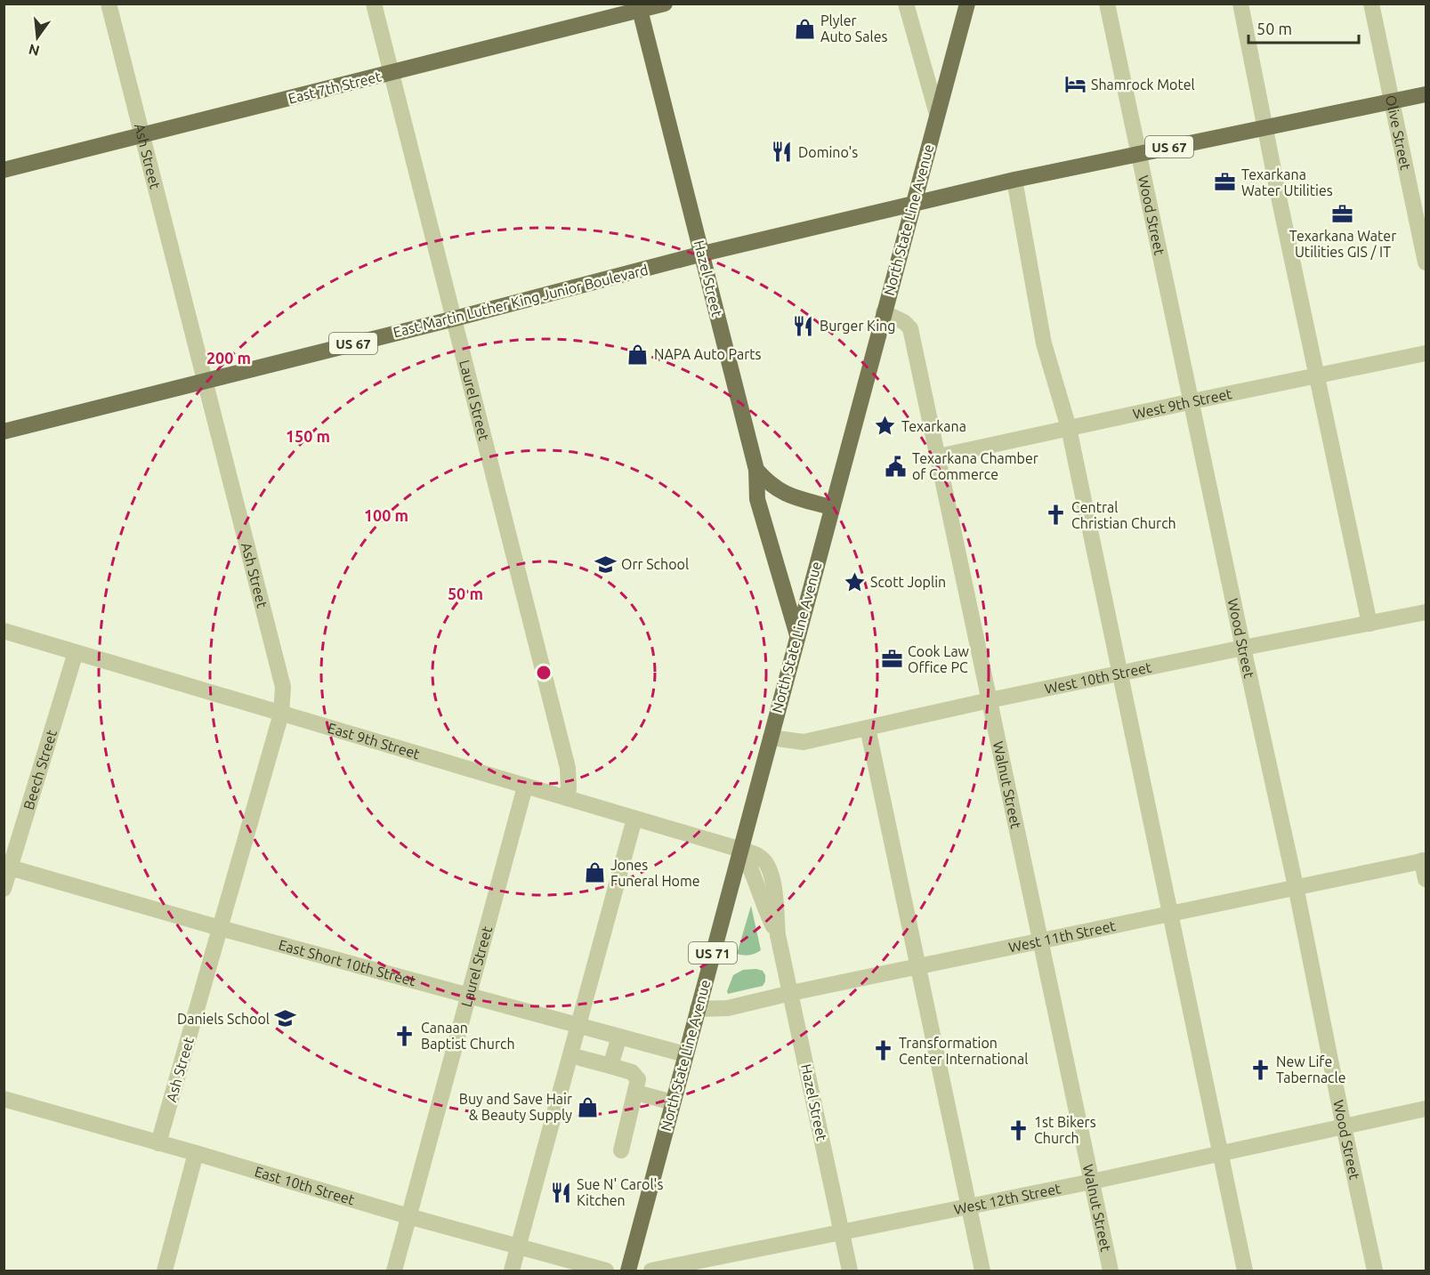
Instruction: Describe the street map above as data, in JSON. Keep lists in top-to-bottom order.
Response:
{
  "streets": {
    "main road": [
      "East 7th Street",
      "US 67",
      "North State Line Avenue",
      "Hazel Street",
      "East Martin Luther King Junior Boulevard",
      "US 71"
    ],
    "street": [
      "Olive Street",
      "Ash Street",
      "Wood Street",
      "Laurel Street",
      "West 9th Street",
      "West 10th Street",
      "East 9th Street",
      "Beech Street",
      "Walnut Street",
      "West 11th Street",
      "East Short 10th Street",
      "East 10th Street",
      "West 12th Street"
    ]
  },
  "crossings": [
    ["East 7th Street", "Ash Street"],
    ["East 7th Street", "Hazel Street"],
    ["East 7th Street", "Laurel Street"],
    ["Olive Street", "US 67"],
    ["US 67", "Wood Street"],
    ["US 67", "North State Line Avenue"],
    ["US 67", "East Martin Luther King Junior Boulevard"],
    ["Ash Street", "East Martin Luther King Junior Boulevard"],
    ["Ash Street", "East 9th Street"],
    ["Ash Street", "East Short 10th Street"],
    ["Ash Street", "East 10th Street"],
    ["Wood Street", "West 9th Street"],
    ["Wood Street", "West 10th Street"],
    ["Wood Street", "West 11th Street"],
    ["Wood Street", "West 12th Street"],
    ["North State Line Avenue", "Hazel Street"],
    ["North State Line Avenue", "East Martin Luther King Junior Boulevard"],
    ["North State Line Avenue", "West 10th Street"],
    ["North State Line Avenue", "East 9th Street"],
    ["North State Line Avenue", "Walnut Street"],
    ["North State Line Avenue", "West 11th Street"],
    ["North State Line Avenue", "East Short 10th Street"],
    ["Hazel Street", "East Martin Luther King Junior Boulevard"],
    ["Hazel Street", "East 9th Street"],
    ["Hazel Street", "West 11th Street"],
    ["Hazel Street", "West 12th Street"],
    ["East Martin Luther King Junior Boulevard", "Laurel Street"],
    ["Laurel Street", "East 9th Street"],
    ["Laurel Street", "East Short 10th Street"],
    ["Laurel Street", "East 10th Street"],
    ["West 9th Street", "Walnut Street"],
    ["West 10th Street", "Walnut Street"],
    ["East 9th Street", "Beech Street"],
    ["Beech Street", "East Short 10th Street"],
    ["Walnut Street", "West 11th Street"],
    ["Walnut Street", "West 12th Street"]
  ],
  "places": {
    "shop": [
      "Plyler Auto Sales",
      "NAPA Auto Parts",
      "Jones Funeral Home",
      "Buy and Save Hair & Beauty Supply"
    ],
    "hotel": ["Shamrock Motel"],
    "restaurant": ["Domino's", "Burger King", "Sue N' Carol's Kitchen"],
    "office": ["Texarkana Water Utilities", "Texarkana Water Utilities GIS / IT", "Cook Law Office PC"],
    "place": ["Texarkana", "Scott Joplin"],
    "public building": ["Texarkana Chamber of Commerce"],
    "church": [
      "Central Christian Church",
      "Canaan Baptist Church",
      "Transformation Center International",
      "New Life Tabernacle",
      "1st Bikers Church"
    ],
    "school or university": ["Orr School", "Daniels School"]
  },
  "scale_bar": "50 m",
  "north": "bottom",
  "rings": [
    "200 m",
    "150 m",
    "100 m",
    "50 m"
  ]
}
